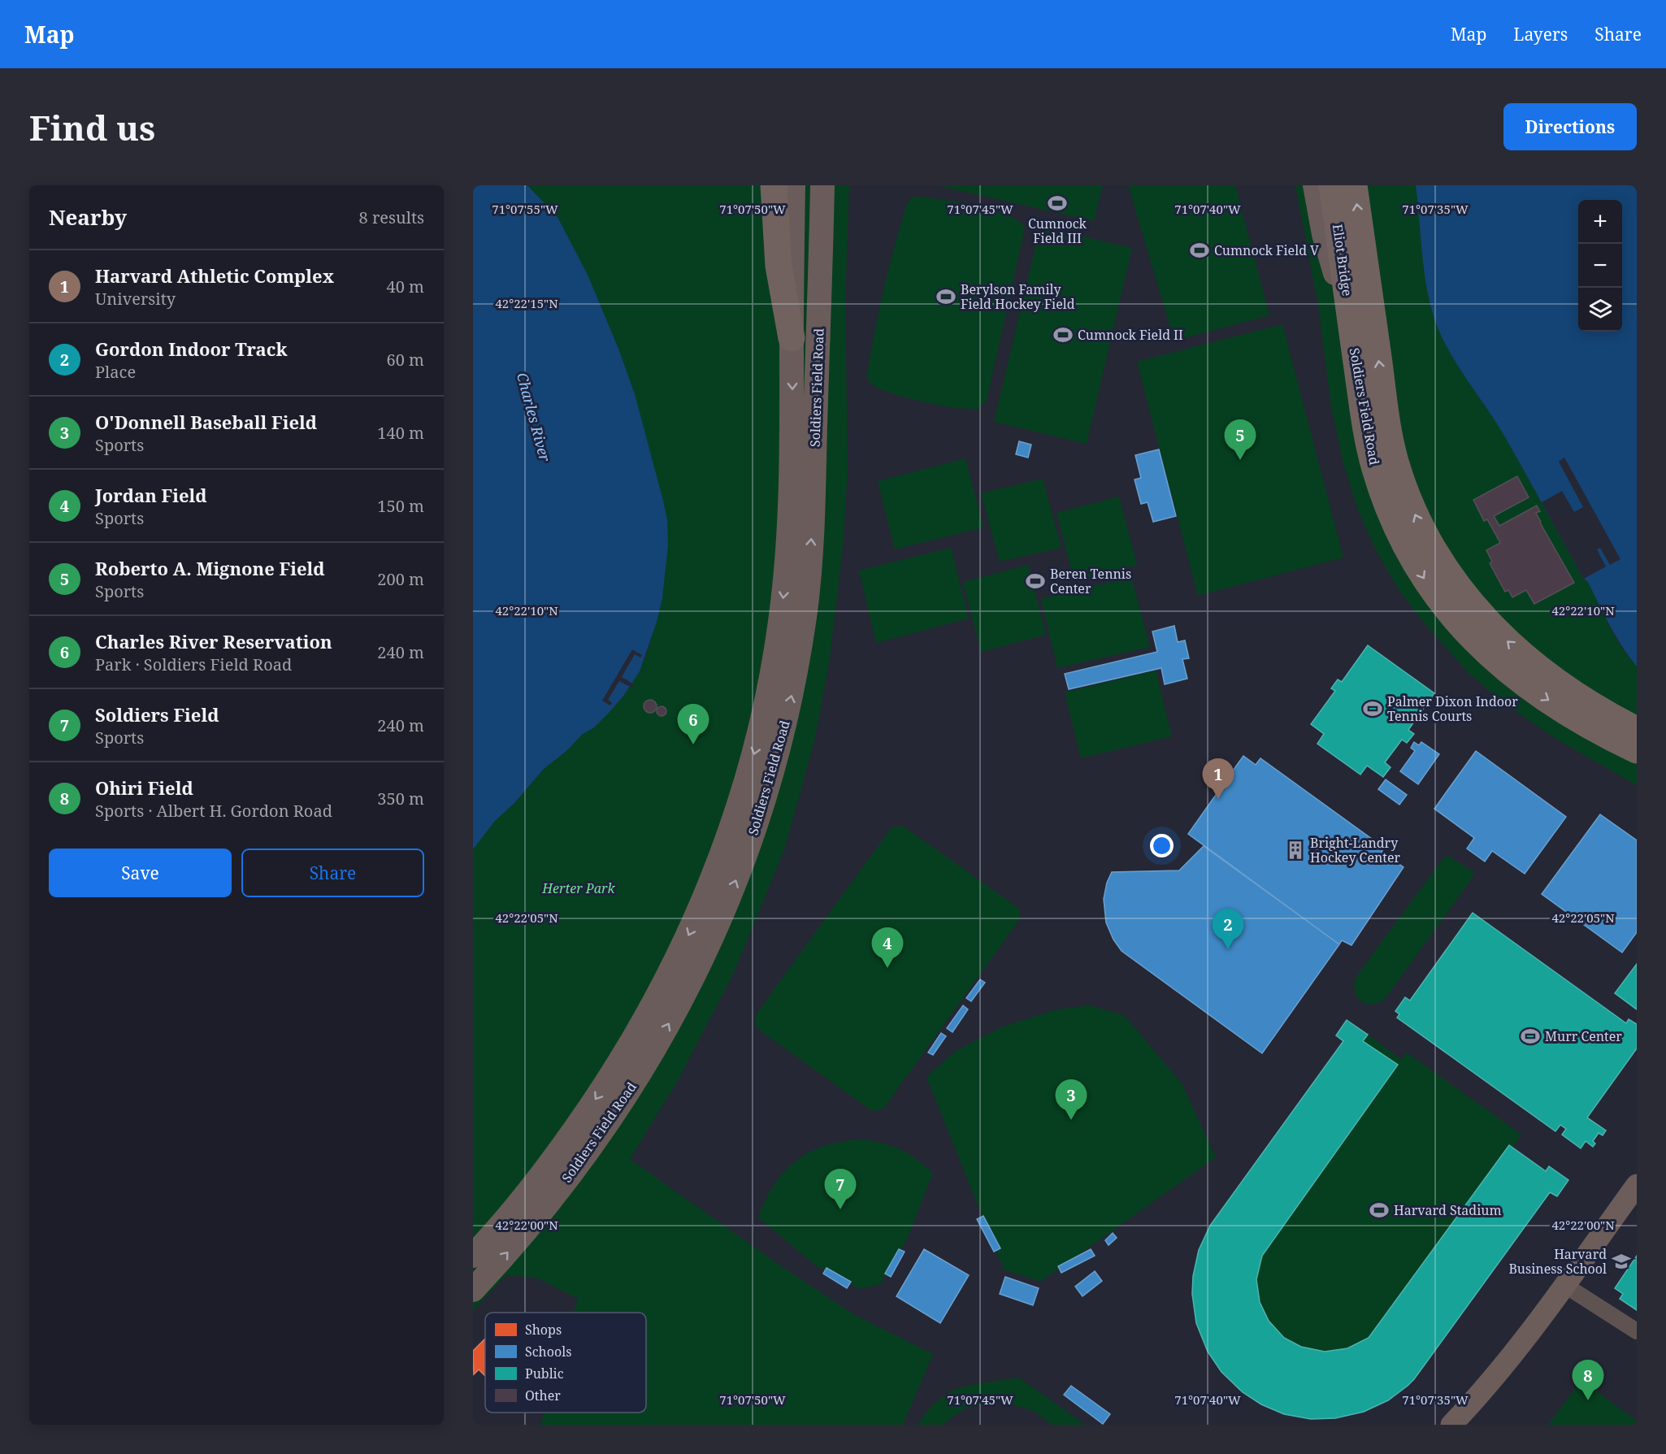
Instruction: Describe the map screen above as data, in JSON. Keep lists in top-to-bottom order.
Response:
{
  "streets": {
    "highway": ["Eliot Bridge", "Soldiers Field Road"]
  },
  "crossings": [
    ["Eliot Bridge", "Soldiers Field Road"]
  ],
  "water": ["Charles River"],
  "parks": ["Herter Park"],
  "places": {
    "sports": [
      "Cumnock Field III",
      "Cumnock Field V",
      "Berylson Family Field Hockey Field",
      "Cumnock Field II",
      "Beren Tennis Center",
      "Palmer Dixon Indoor Tennis Courts",
      "Murr Center",
      "Harvard Stadium"
    ],
    "building": ["Bright-Landry Hockey Center"],
    "school or university": ["Harvard Business School"]
  },
  "legend": [
    "Shops",
    "Schools",
    "Public",
    "Other"
  ],
  "page": {
    "header": "Map",
    "nav": ["Map", "Layers", "Share"],
    "buttons": [
      "Directions",
      ["Save", "Share"]
    ],
    "title": "Find us",
    "heading": ["Nearby", "8 results"],
    "map_buttons": ["+", "−"],
    "list": [
      {
        "mark": "1",
        "name": "Harvard Athletic Complex",
        "note": "University",
        "value": "40 m"
      },
      {
        "mark": "2",
        "name": "Gordon Indoor Track",
        "note": "Place",
        "value": "60 m"
      },
      {
        "mark": "3",
        "name": "O'Donnell Baseball Field",
        "note": "Sports",
        "value": "140 m"
      },
      {
        "mark": "4",
        "name": "Jordan Field",
        "note": "Sports",
        "value": "150 m"
      },
      {
        "mark": "5",
        "name": "Roberto A. Mignone Field",
        "note": "Sports",
        "value": "200 m"
      },
      {
        "mark": "6",
        "name": "Charles River Reservation",
        "note": "Park · Soldiers Field Road",
        "value": "240 m"
      },
      {
        "mark": "7",
        "name": "Soldiers Field",
        "note": "Sports",
        "value": "240 m"
      },
      {
        "mark": "8",
        "name": "Ohiri Field",
        "note": "Sports · Albert H. Gordon Road",
        "value": "350 m"
      }
    ],
    "pins": [
      "5",
      "6",
      "1",
      "2",
      "4",
      "3",
      "7",
      "8"
    ]
  },
  "coordinates": [
    "71°07'55\"W",
    "71°07'50\"W",
    "71°07'45\"W",
    "71°07'40\"W",
    "71°07'35\"W",
    "42°22'15\"N",
    "42°22'10\"N",
    "42°22'05\"N",
    "42°22'00\"N"
  ]
}
